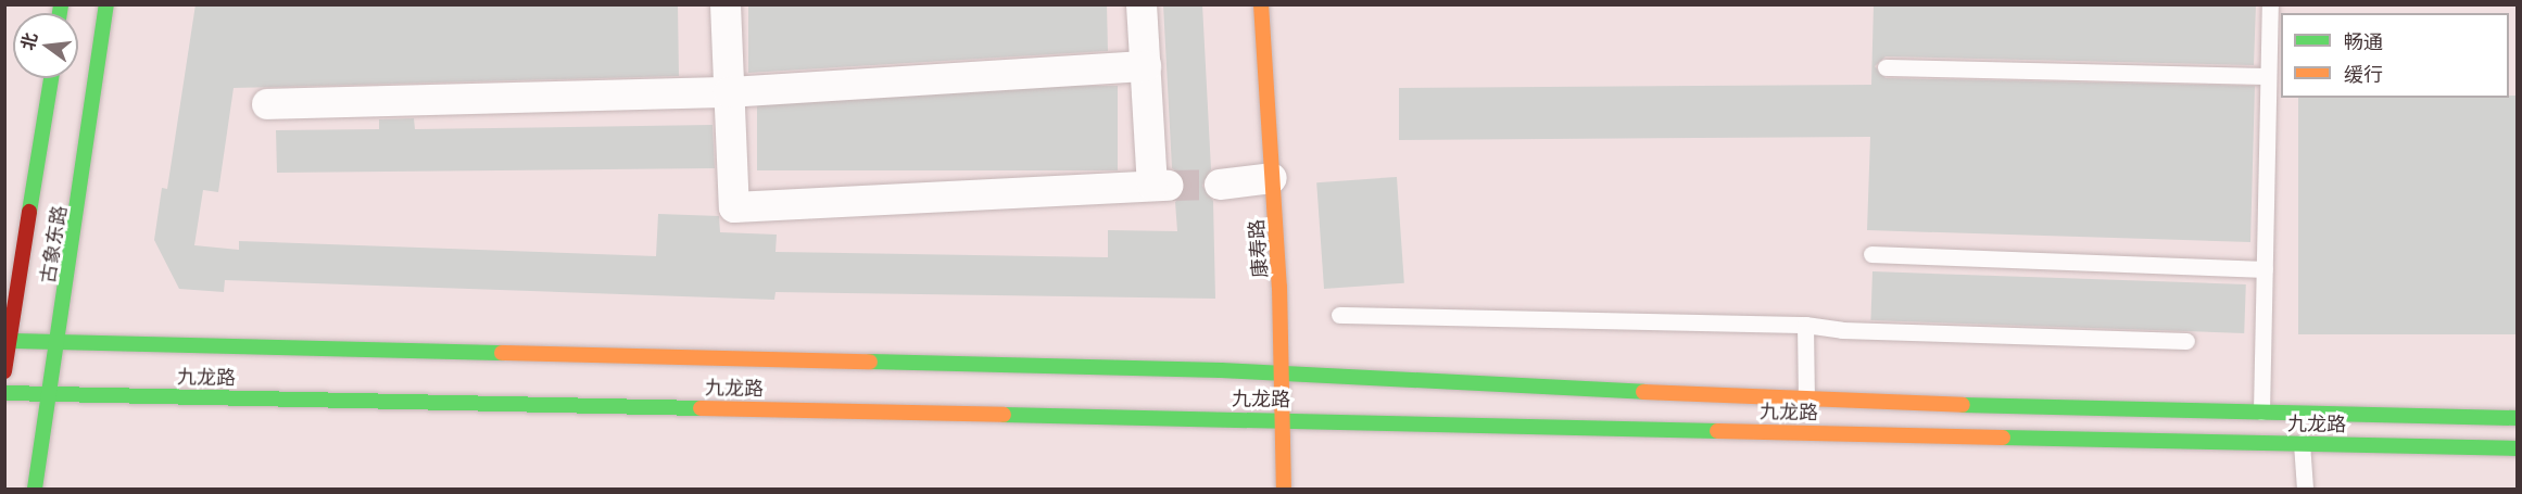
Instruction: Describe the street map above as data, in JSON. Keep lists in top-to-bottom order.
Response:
{
  "streets": {
    "main road": ["古象东路", "康寿路", "九龙路"]
  },
  "crossings": [
    ["古象东路", "九龙路"],
    ["康寿路", "九龙路"]
  ],
  "legend": ["畅通", "缓行"],
  "north": "left"
}
